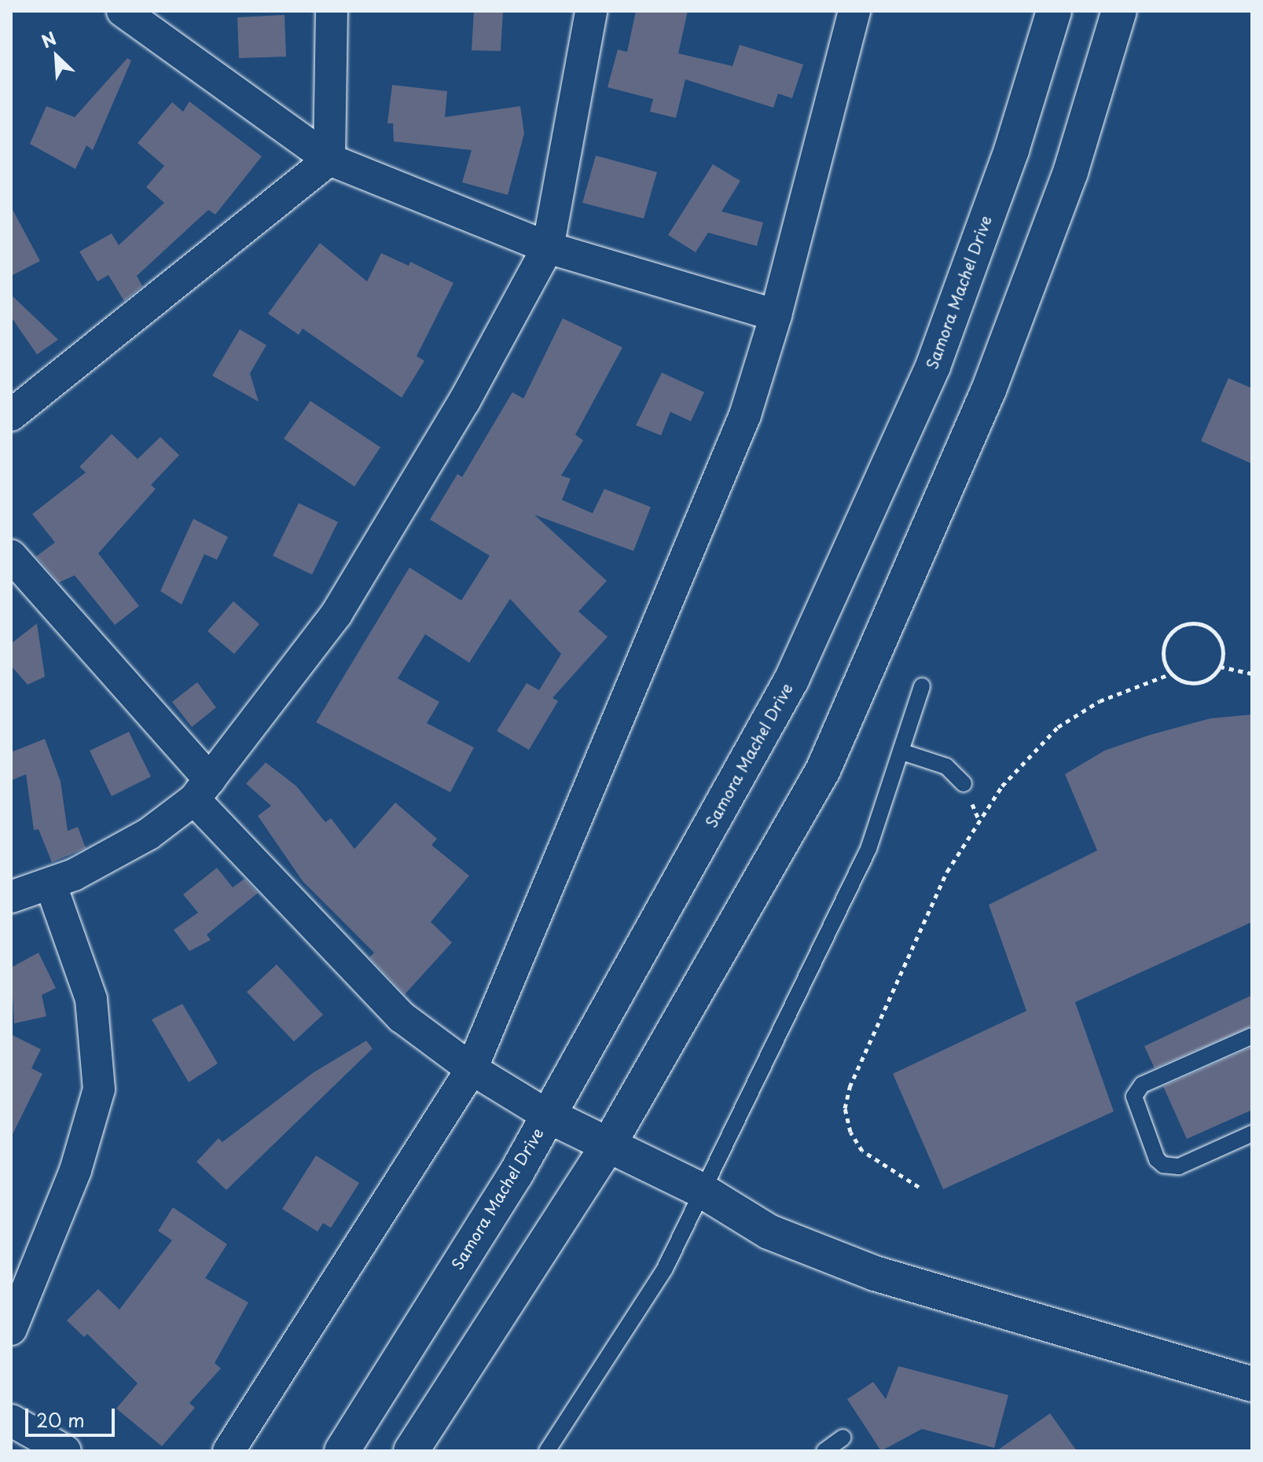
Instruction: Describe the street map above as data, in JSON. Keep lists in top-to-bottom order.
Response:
{
  "streets": {
    "main road": ["Samora Machel Drive"]
  },
  "scale_bar": "20 m",
  "north": "top left"
}
